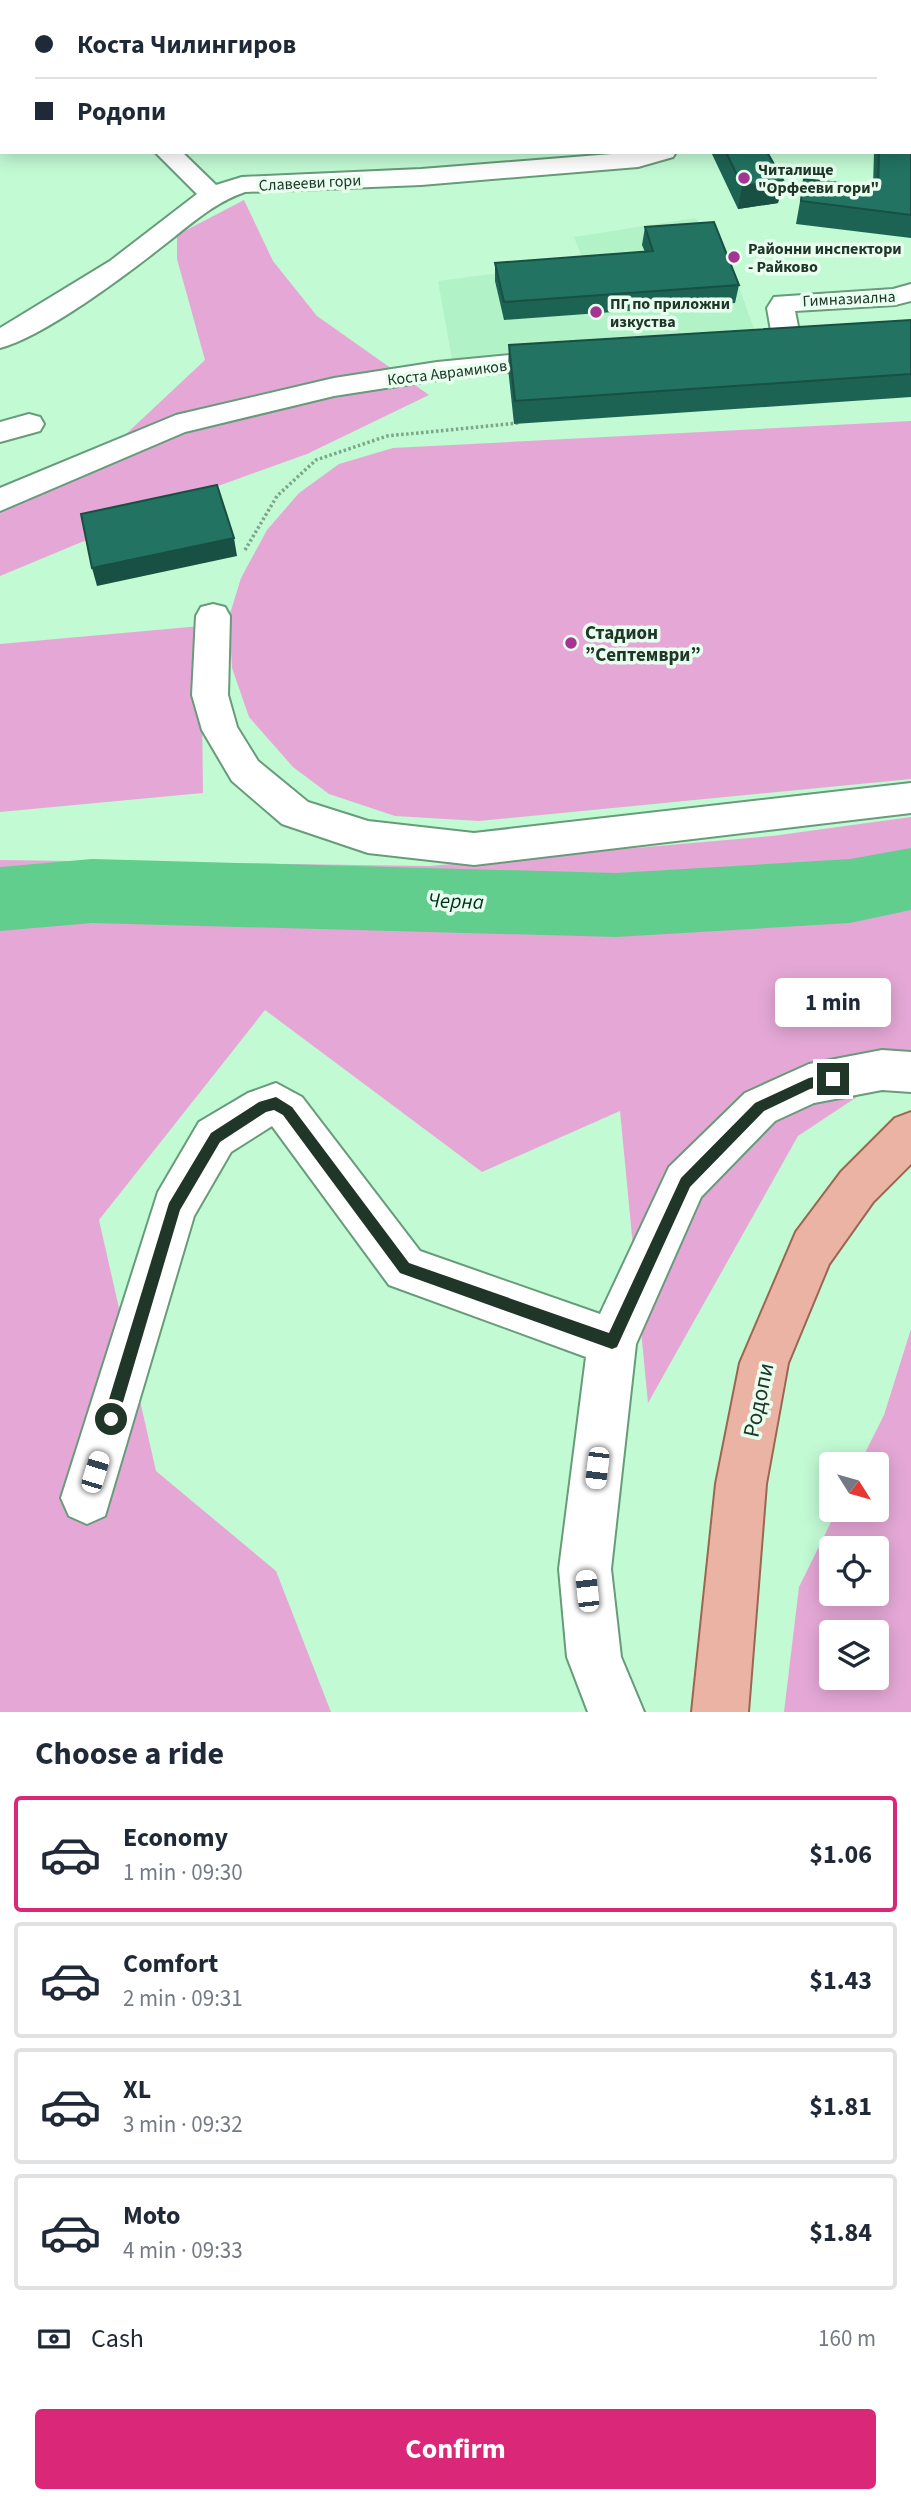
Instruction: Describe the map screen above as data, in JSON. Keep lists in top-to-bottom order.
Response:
{
  "streets": {
    "main road": ["Родопи"],
    "street": ["Славееви гори", "Гимназиална", "Коста Аврамиков"]
  },
  "water": ["Черна"],
  "places": [
    "Читалище \"Орфееви гори\"",
    "Районни инспектори - Райково",
    "ПГ по приложни изкуства",
    "Стадион ”Септември”"
  ],
  "north": "bottom right",
  "page": {
    "banner": ["Коста Чилингиров", "Родопи"],
    "bubble": "1 min",
    "heading": "Choose a ride",
    "list": [
      {
        "name": "Economy",
        "note": "1 min · 09:30",
        "value": "$1.06"
      },
      {
        "name": "Comfort",
        "note": "2 min · 09:31",
        "value": "$1.43"
      },
      {
        "name": "XL",
        "note": "3 min · 09:32",
        "value": "$1.81"
      },
      {
        "name": "Moto",
        "note": "4 min · 09:33",
        "value": "$1.84"
      }
    ],
    "pay": ["Cash", "160 m"],
    "buttons": "Confirm"
  }
}
